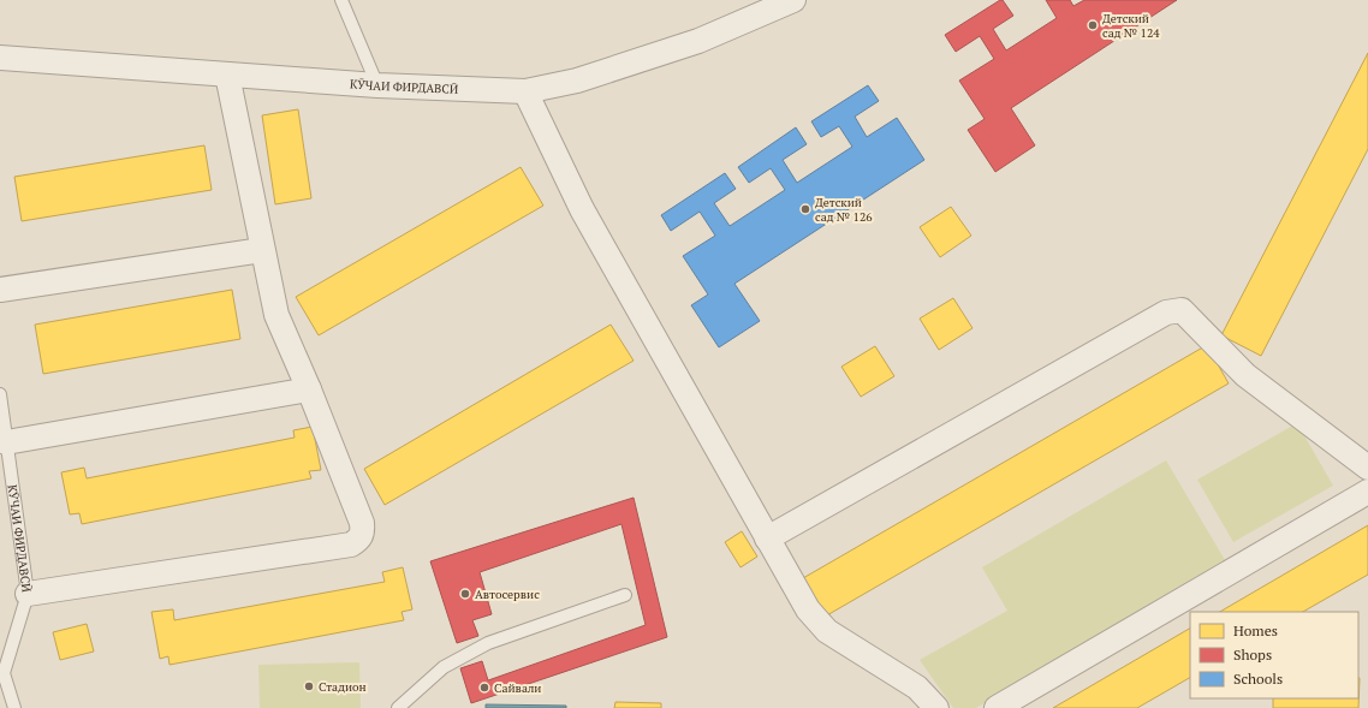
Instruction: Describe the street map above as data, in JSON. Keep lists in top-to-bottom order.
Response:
{
  "streets": {
    "street": ["КӮЧАИ ФИРДАВСӢ"]
  },
  "places": [
    "Детский сад № 124",
    "Детский сад № 126",
    "Автосервис",
    "Стадион",
    "Сайвали"
  ],
  "legend": ["Homes", "Shops", "Schools"]
}
